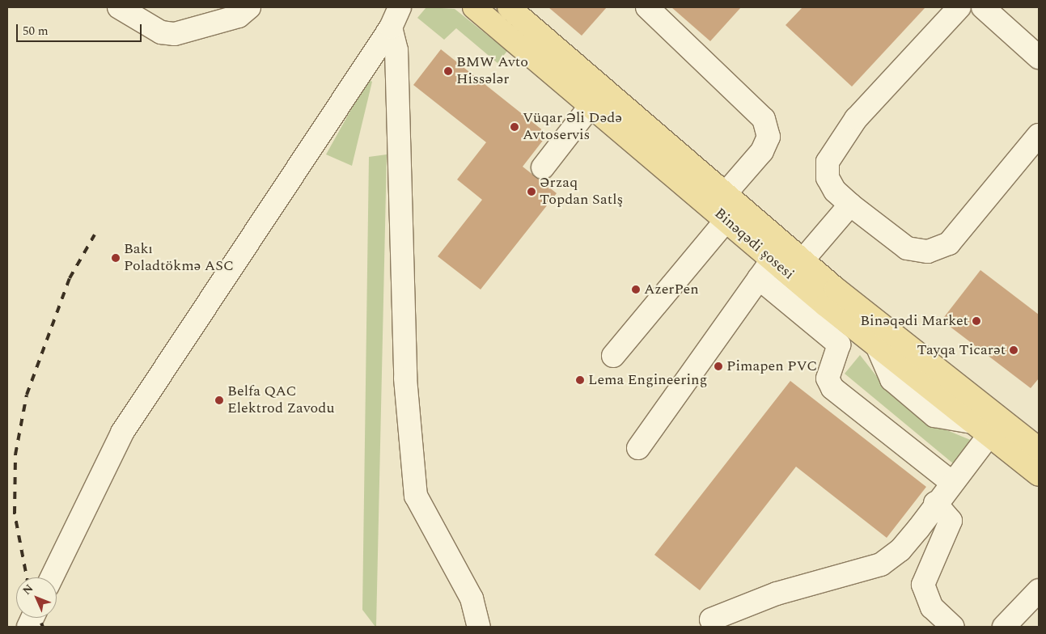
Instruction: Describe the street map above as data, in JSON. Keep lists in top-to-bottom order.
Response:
{
  "streets": {
    "main road": ["Binəqədi şosesi"]
  },
  "places": [
    "BMW Avto Hissələr",
    "Vüqar Əli Dədə Avtoservis",
    "Ərzaq Topdan Satlş",
    "Bakı Poladtökmə ASC",
    "AzerPen",
    "Binəqədi Market",
    "Tayqa Ticarət",
    "Pimapen PVC",
    "Lema Engineering",
    "Belfa QAC Elektrod Zavodu"
  ],
  "scale_bar": "50 m",
  "north": "top left"
}
